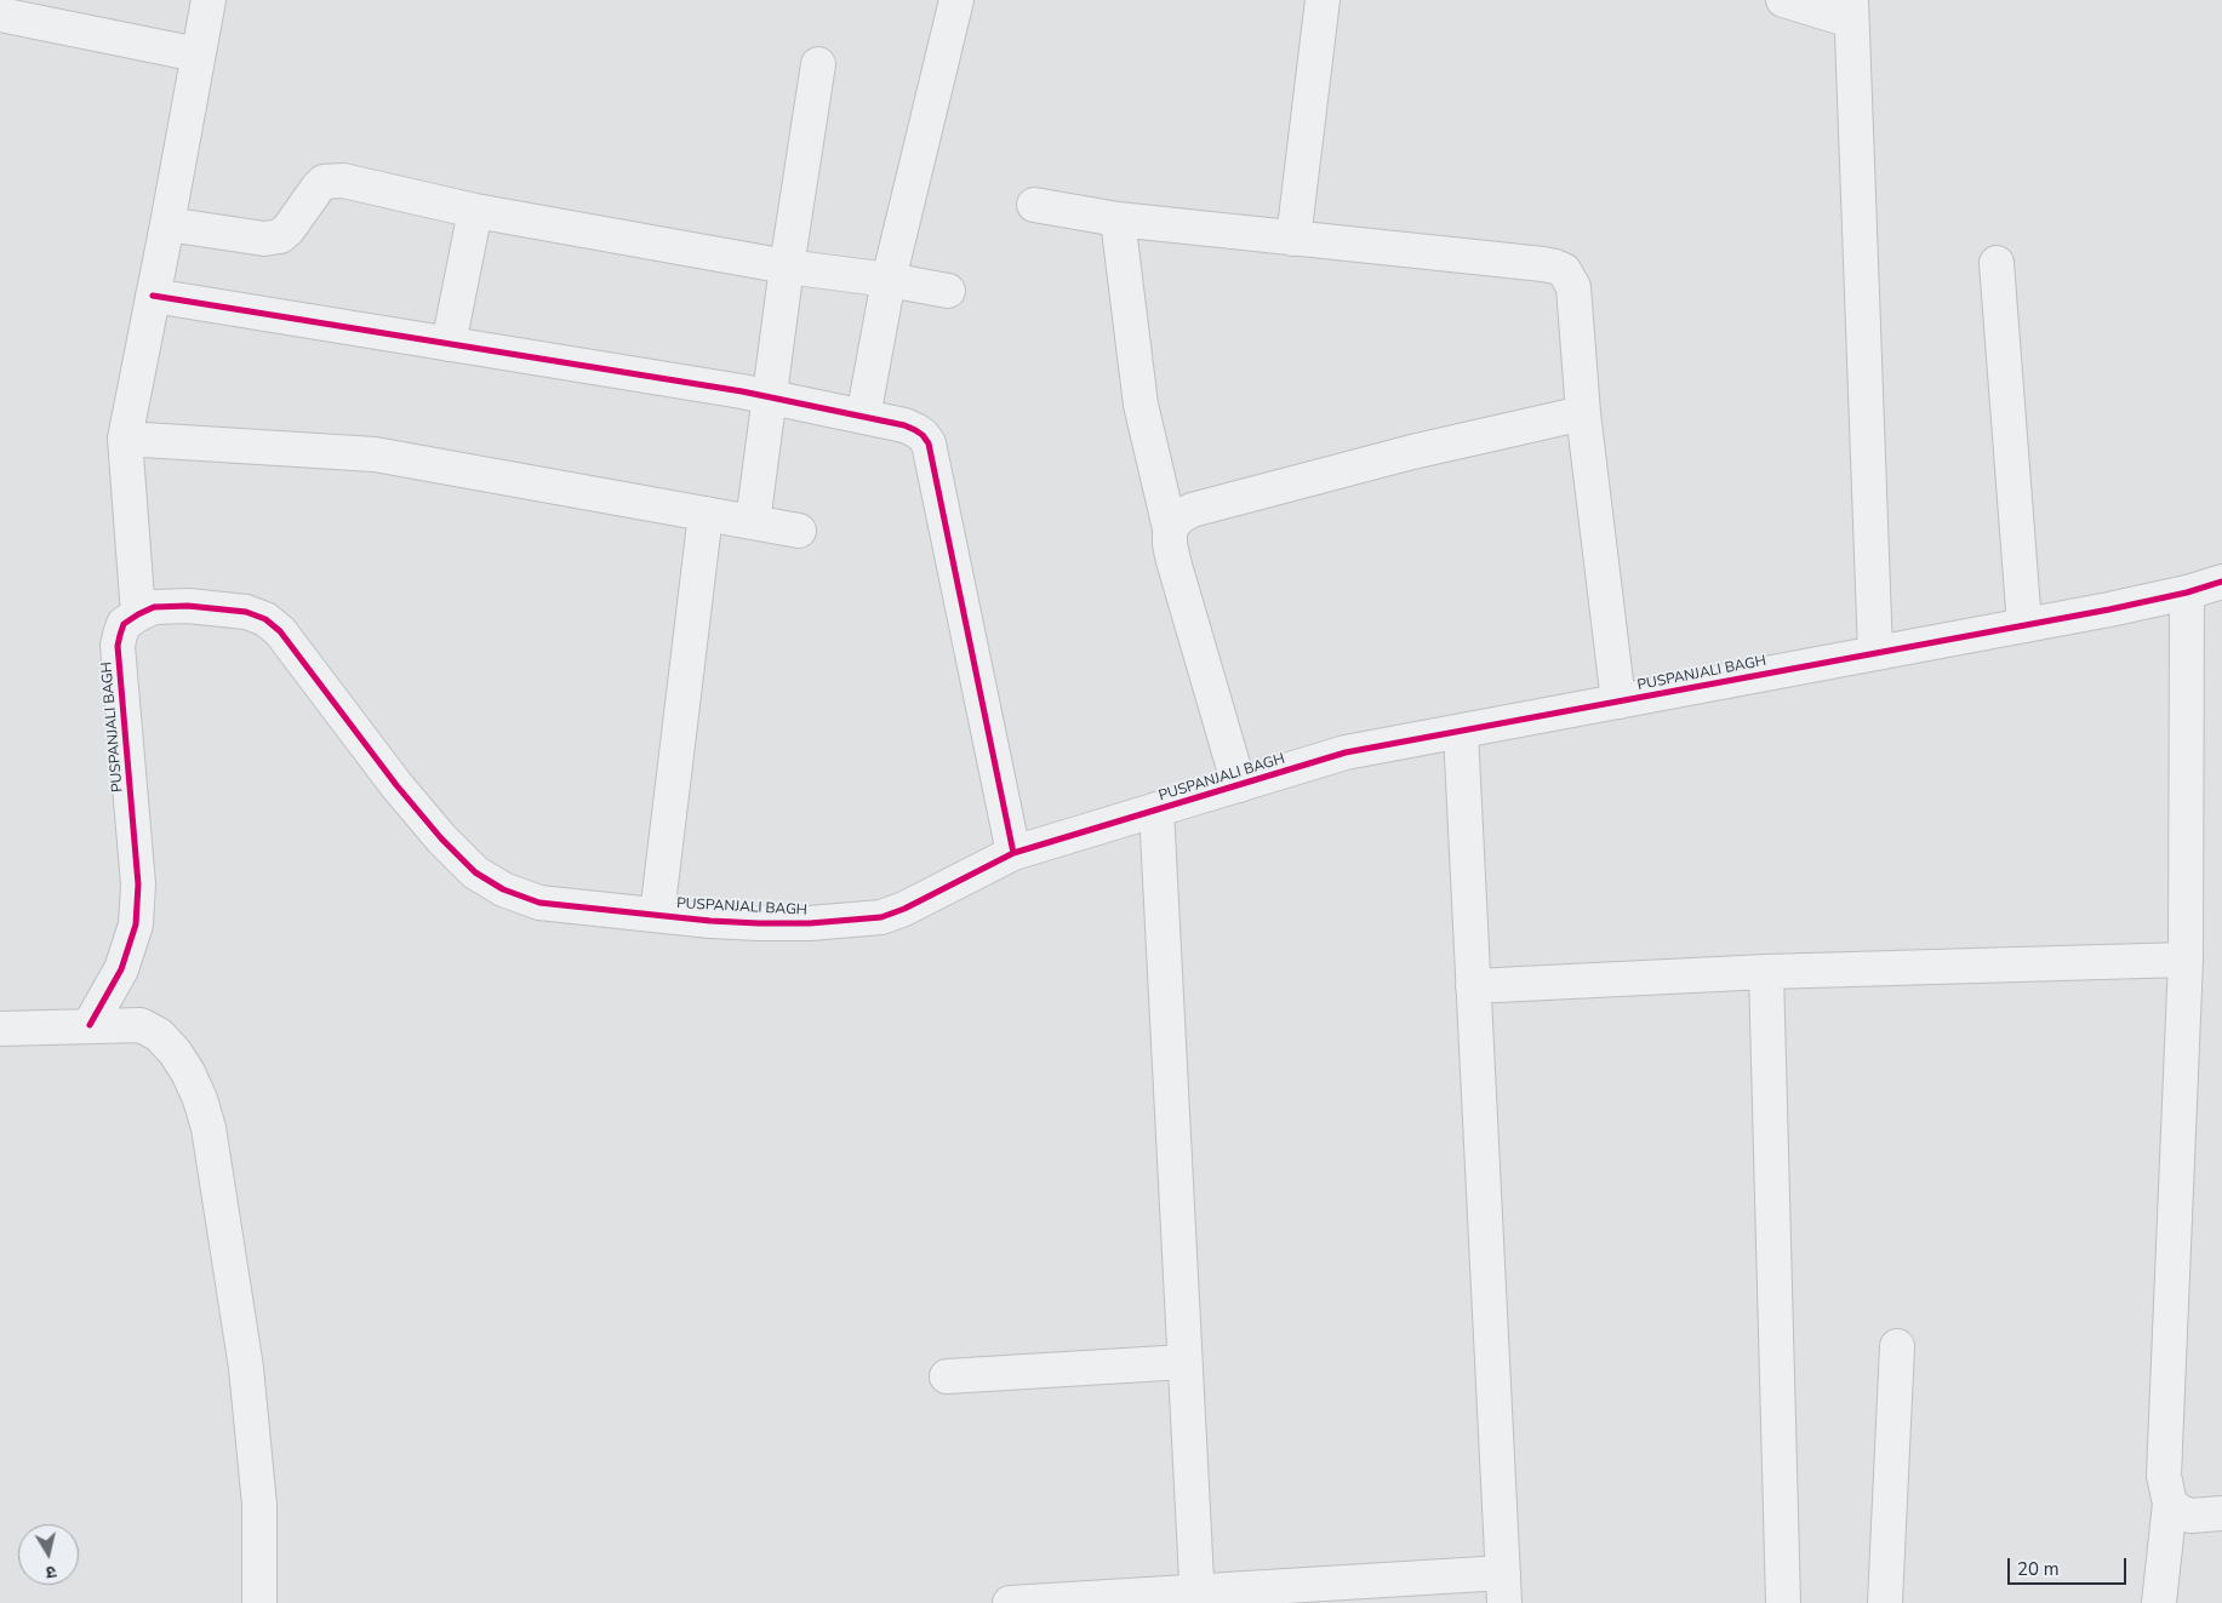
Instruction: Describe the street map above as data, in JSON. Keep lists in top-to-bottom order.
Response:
{
  "streets": {
    "street": ["PUSPANJALI BAGH"]
  },
  "scale_bar": "20 m",
  "north": "bottom"
}
